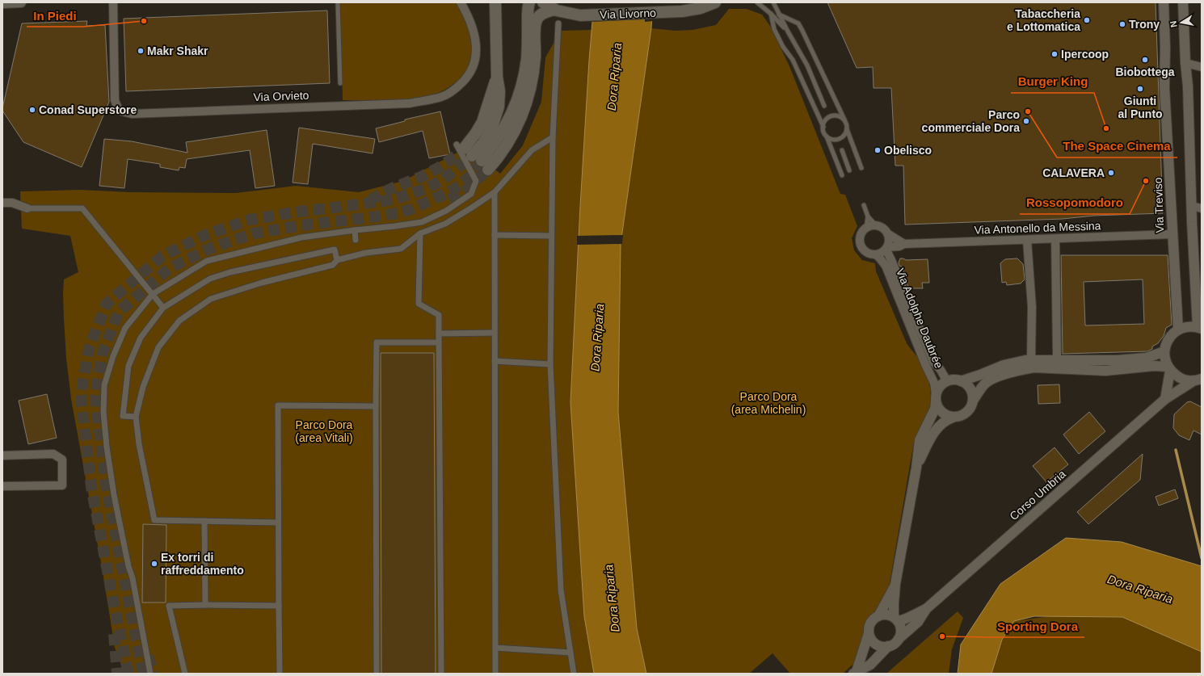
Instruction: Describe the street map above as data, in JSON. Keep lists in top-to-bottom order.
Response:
{
  "streets": {
    "main road": ["Via Livorno"],
    "street": [
      "Via Orvieto",
      "Via Treviso",
      "Via Antonello da Messina",
      "Via Adolphe Daubrée",
      "Corso Umbria"
    ]
  },
  "crossings": [
    ["Via Treviso", "Via Antonello da Messina"],
    ["Via Antonello da Messina", "Via Adolphe Daubrée"]
  ],
  "water": ["Dora Riparia"],
  "parks": ["Parco Dora (area Michelin)", "Parco Dora (area Vitali)"],
  "places": [
    "Tabaccheria e Lottomatica",
    "In Piedi",
    "Trony",
    "Makr Shakr",
    "Ipercoop",
    "Biobottega",
    "Giunti al Punto",
    "Conad Superstore",
    "The Space Cinema",
    "Parco commerciale Dora",
    "Burger King",
    "Obelisco",
    "CALAVERA",
    "Rossopomodoro",
    "Ex torri di raffreddamento",
    "Sporting Dora"
  ],
  "north": "left"
}
